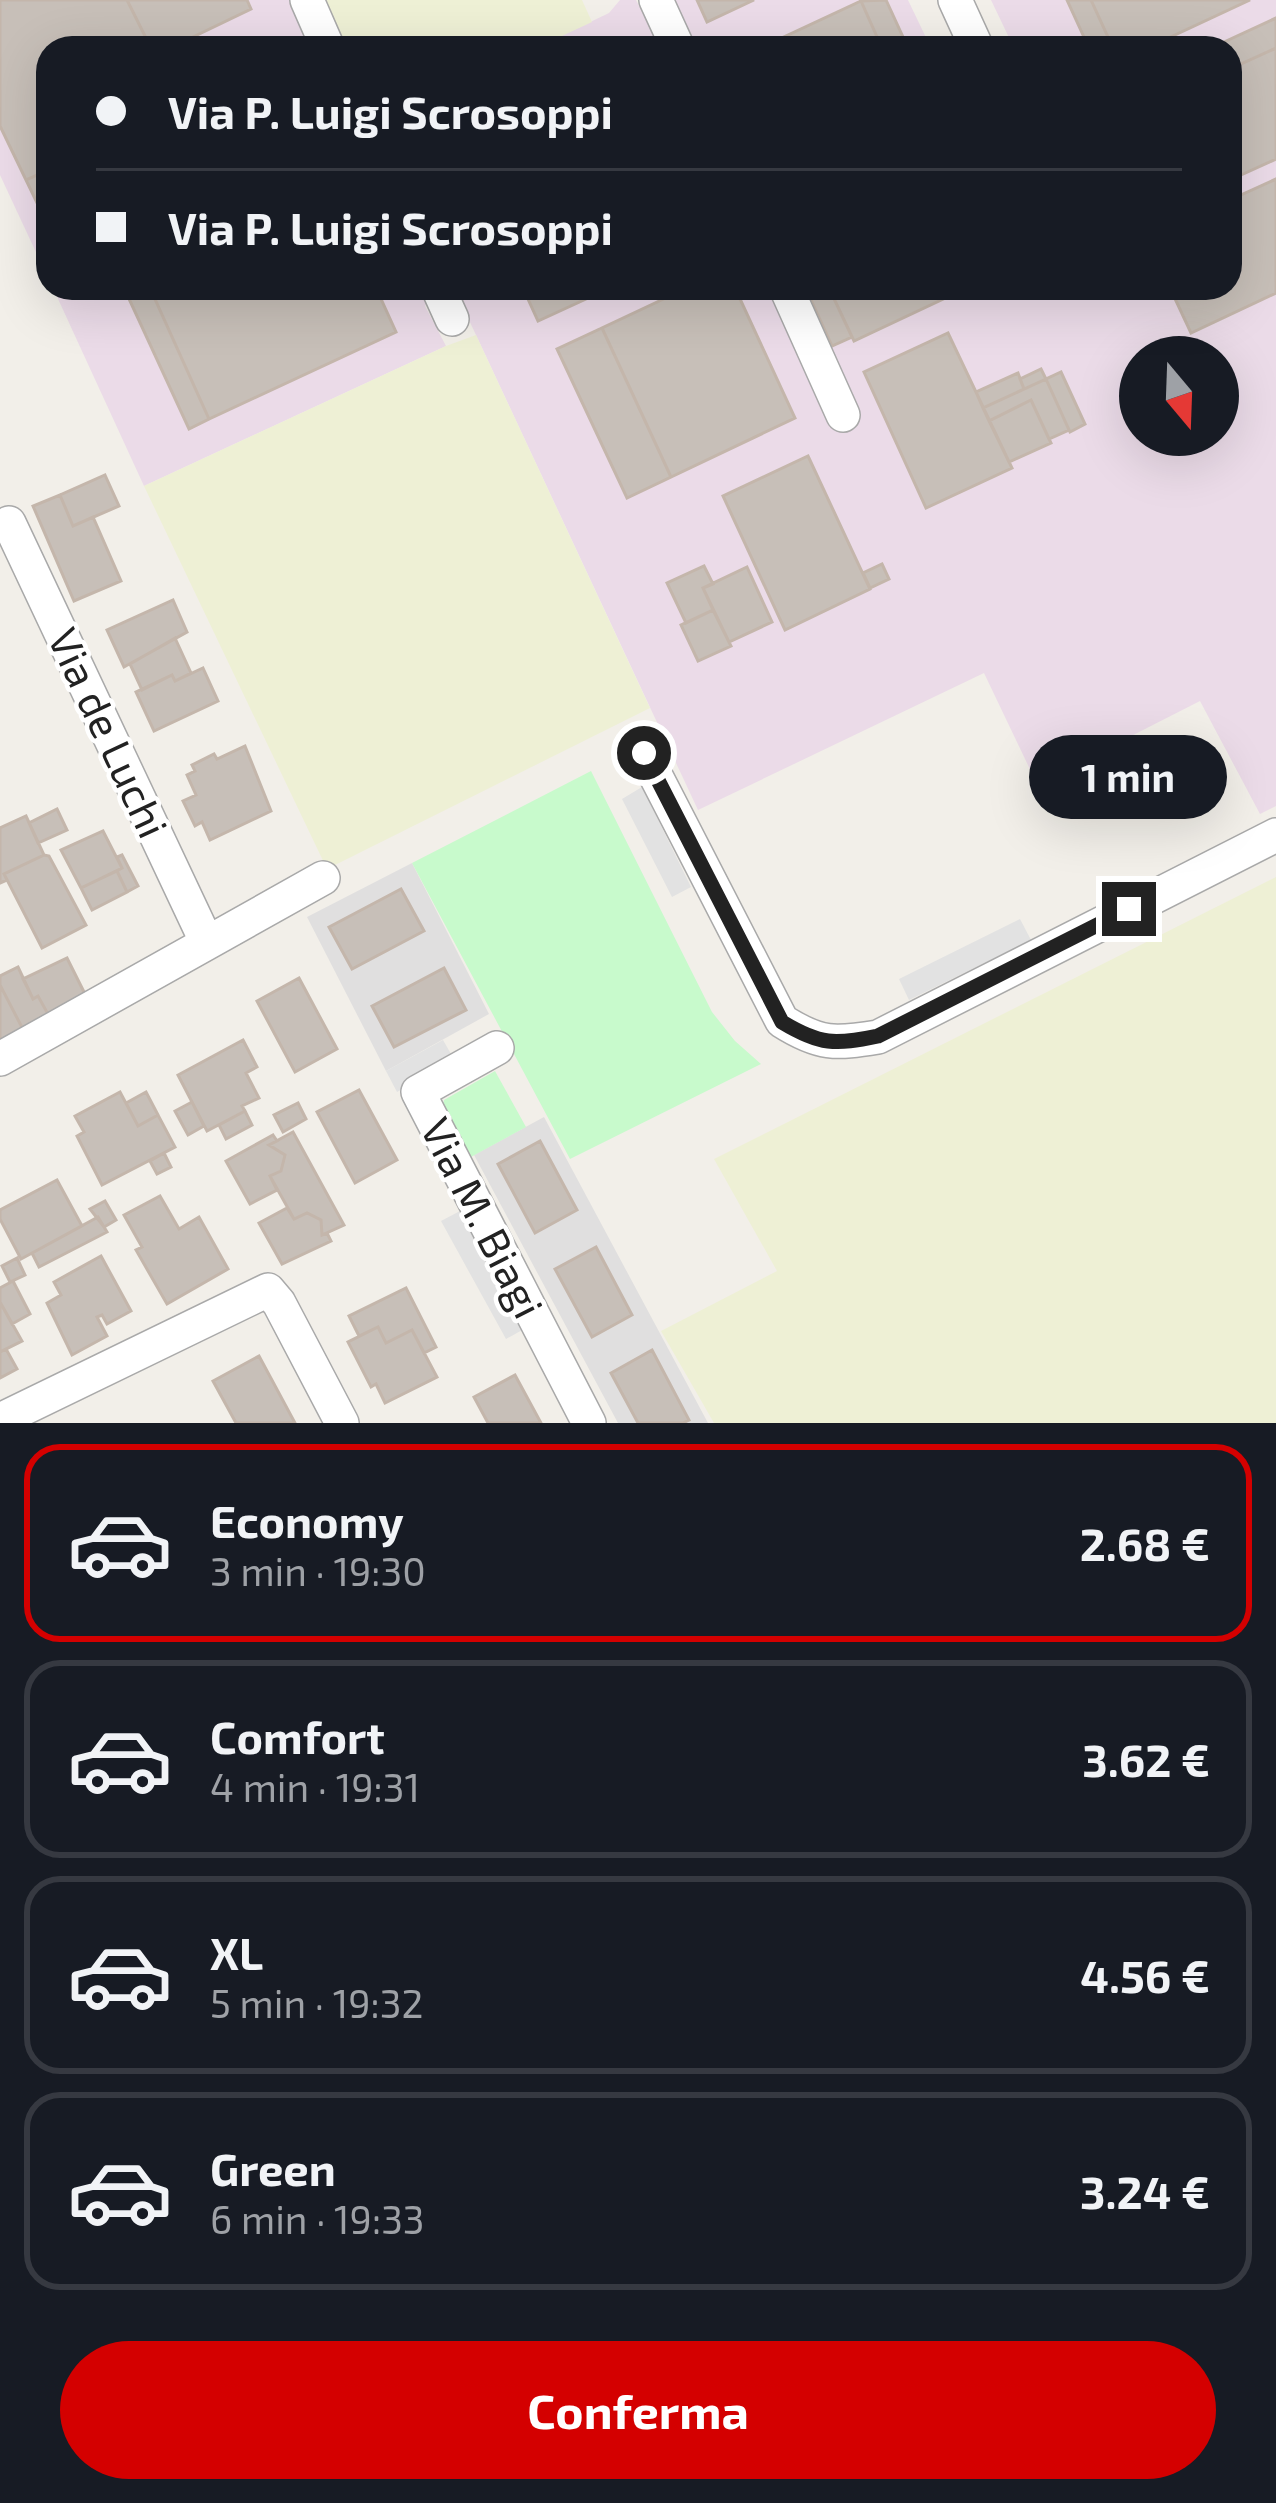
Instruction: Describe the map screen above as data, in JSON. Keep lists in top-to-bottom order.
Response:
{
  "streets": {
    "street": ["Via de Luchi", "Via M. Biagi"]
  },
  "north": "bottom",
  "page": {
    "banner": ["Via P. Luigi Scrosoppi", "Via P. Luigi Scrosoppi"],
    "bubble": "1 min",
    "list": [
      {
        "name": "Economy",
        "note": "3 min · 19:30",
        "value": "2.68 €"
      },
      {
        "name": "Comfort",
        "note": "4 min · 19:31",
        "value": "3.62 €"
      },
      {
        "name": "XL",
        "note": "5 min · 19:32",
        "value": "4.56 €"
      },
      {
        "name": "Green",
        "note": "6 min · 19:33",
        "value": "3.24 €"
      }
    ],
    "buttons": "Conferma"
  }
}
